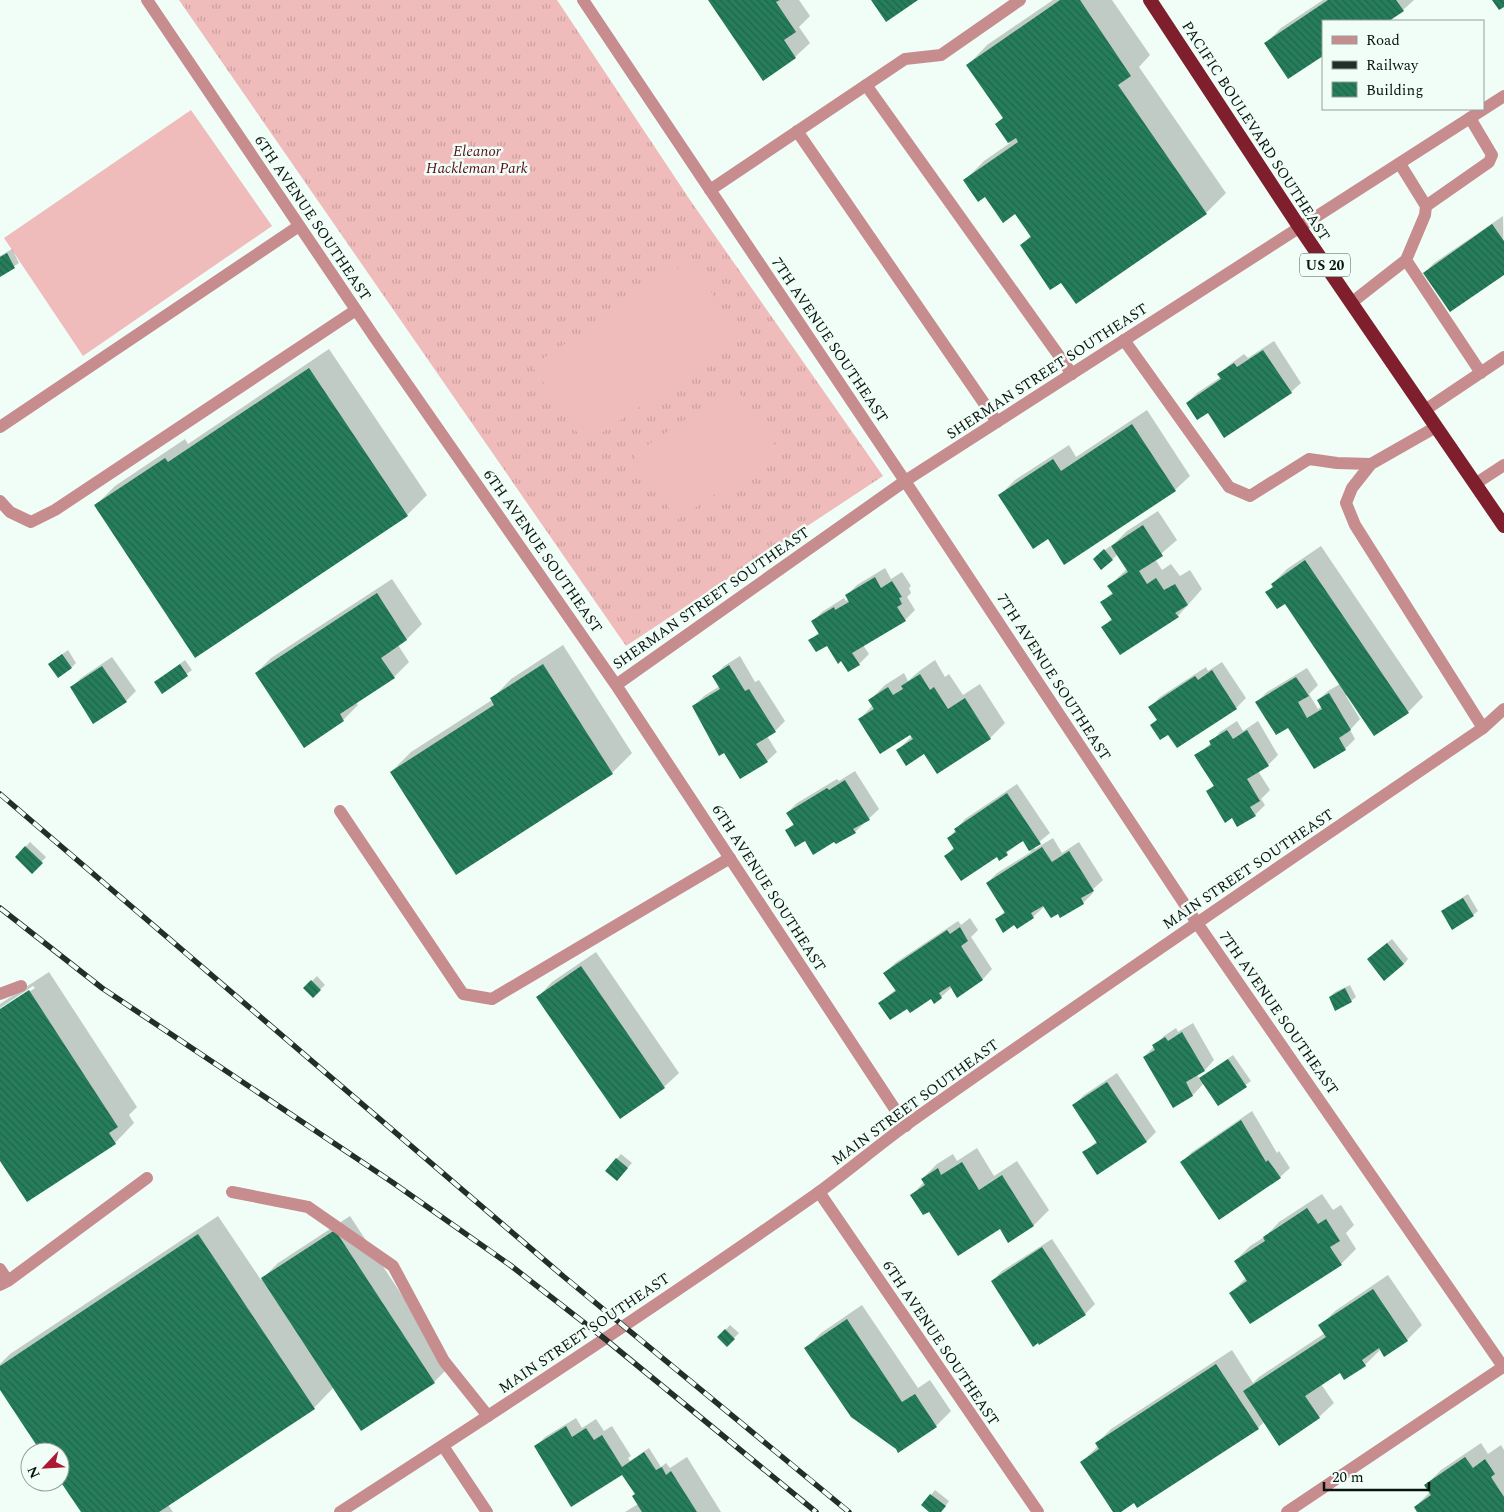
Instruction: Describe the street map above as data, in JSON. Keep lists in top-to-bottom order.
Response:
{
  "streets": {
    "highway": ["PACIFIC BOULEVARD SOUTHEAST", "US 20"],
    "street": [
      "6TH AVENUE SOUTHEAST",
      "7TH AVENUE SOUTHEAST",
      "SHERMAN STREET SOUTHEAST",
      "MAIN STREET SOUTHEAST"
    ]
  },
  "crossings": [
    ["PACIFIC BOULEVARD SOUTHEAST", "SHERMAN STREET SOUTHEAST"],
    ["6TH AVENUE SOUTHEAST", "SHERMAN STREET SOUTHEAST"],
    ["6TH AVENUE SOUTHEAST", "MAIN STREET SOUTHEAST"],
    ["7TH AVENUE SOUTHEAST", "SHERMAN STREET SOUTHEAST"],
    ["7TH AVENUE SOUTHEAST", "MAIN STREET SOUTHEAST"]
  ],
  "parks": ["Eleanor Hackleman Park"],
  "legend": ["Road", "Railway", "Building"],
  "scale_bar": "20 m",
  "north": "bottom left"
}
